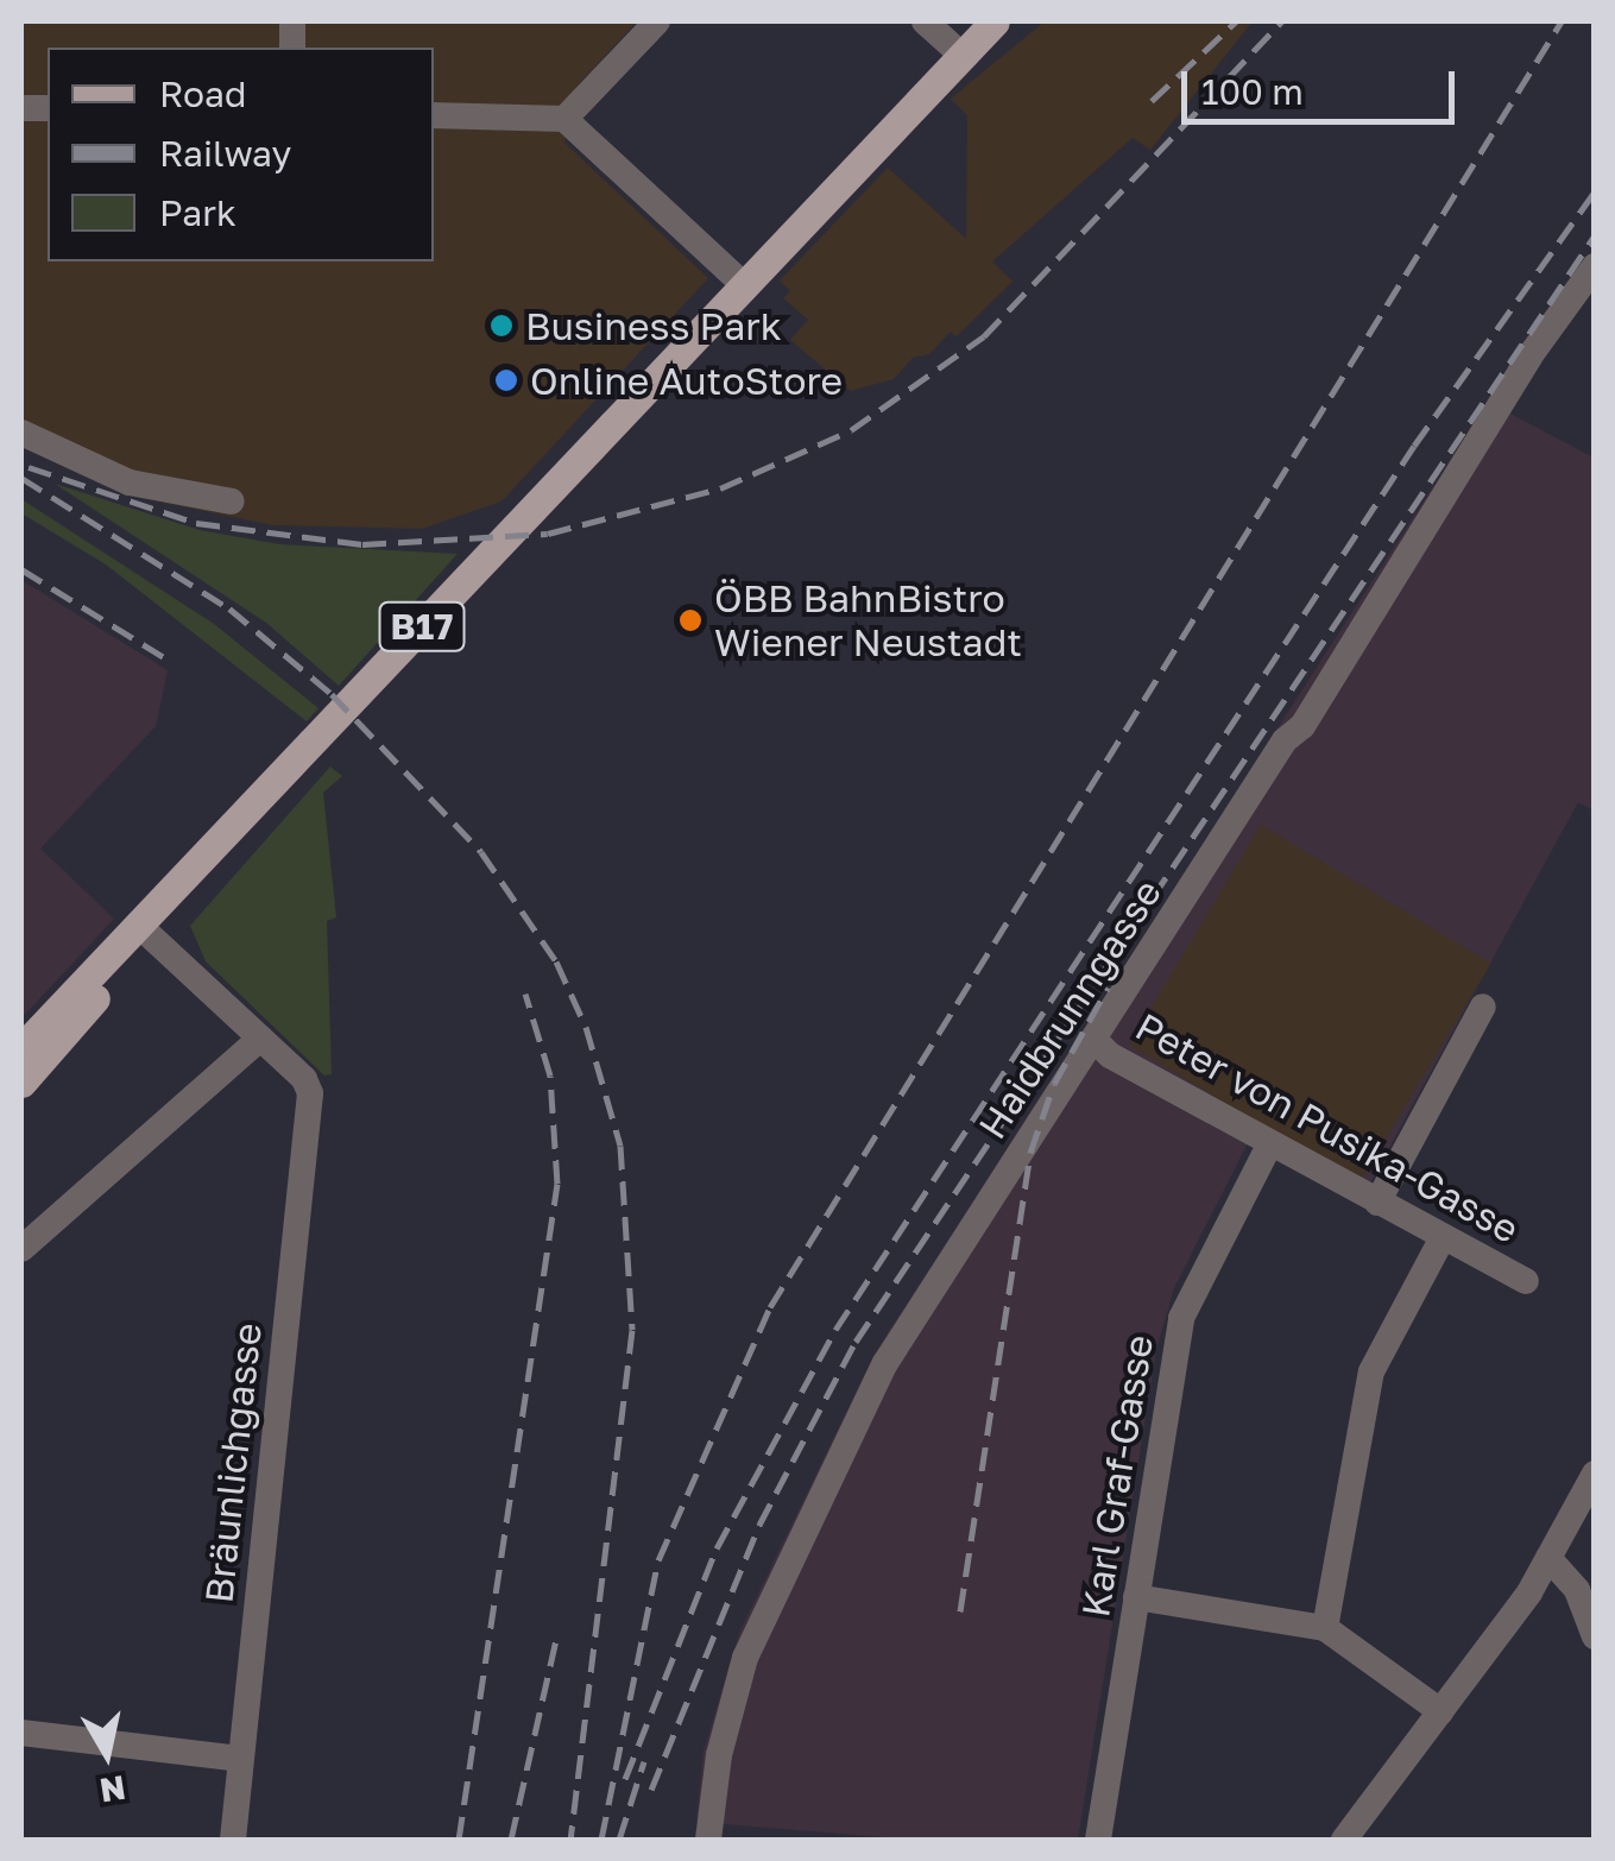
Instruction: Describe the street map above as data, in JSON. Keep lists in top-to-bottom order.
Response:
{
  "streets": {
    "main road": ["B17"],
    "street": [
      "Haidbrunngasse",
      "Peter von Pusika-Gasse",
      "Bräunlichgasse",
      "Karl Graf-Gasse"
    ]
  },
  "crossings": [
    ["Haidbrunngasse", "Peter von Pusika-Gasse"],
    ["Peter von Pusika-Gasse", "Karl Graf-Gasse"]
  ],
  "places": ["Business Park", "Online AutoStore", "ÖBB BahnBistro Wiener Neustadt"],
  "legend": ["Road", "Railway", "Park"],
  "scale_bar": "100 m",
  "north": "bottom"
}
